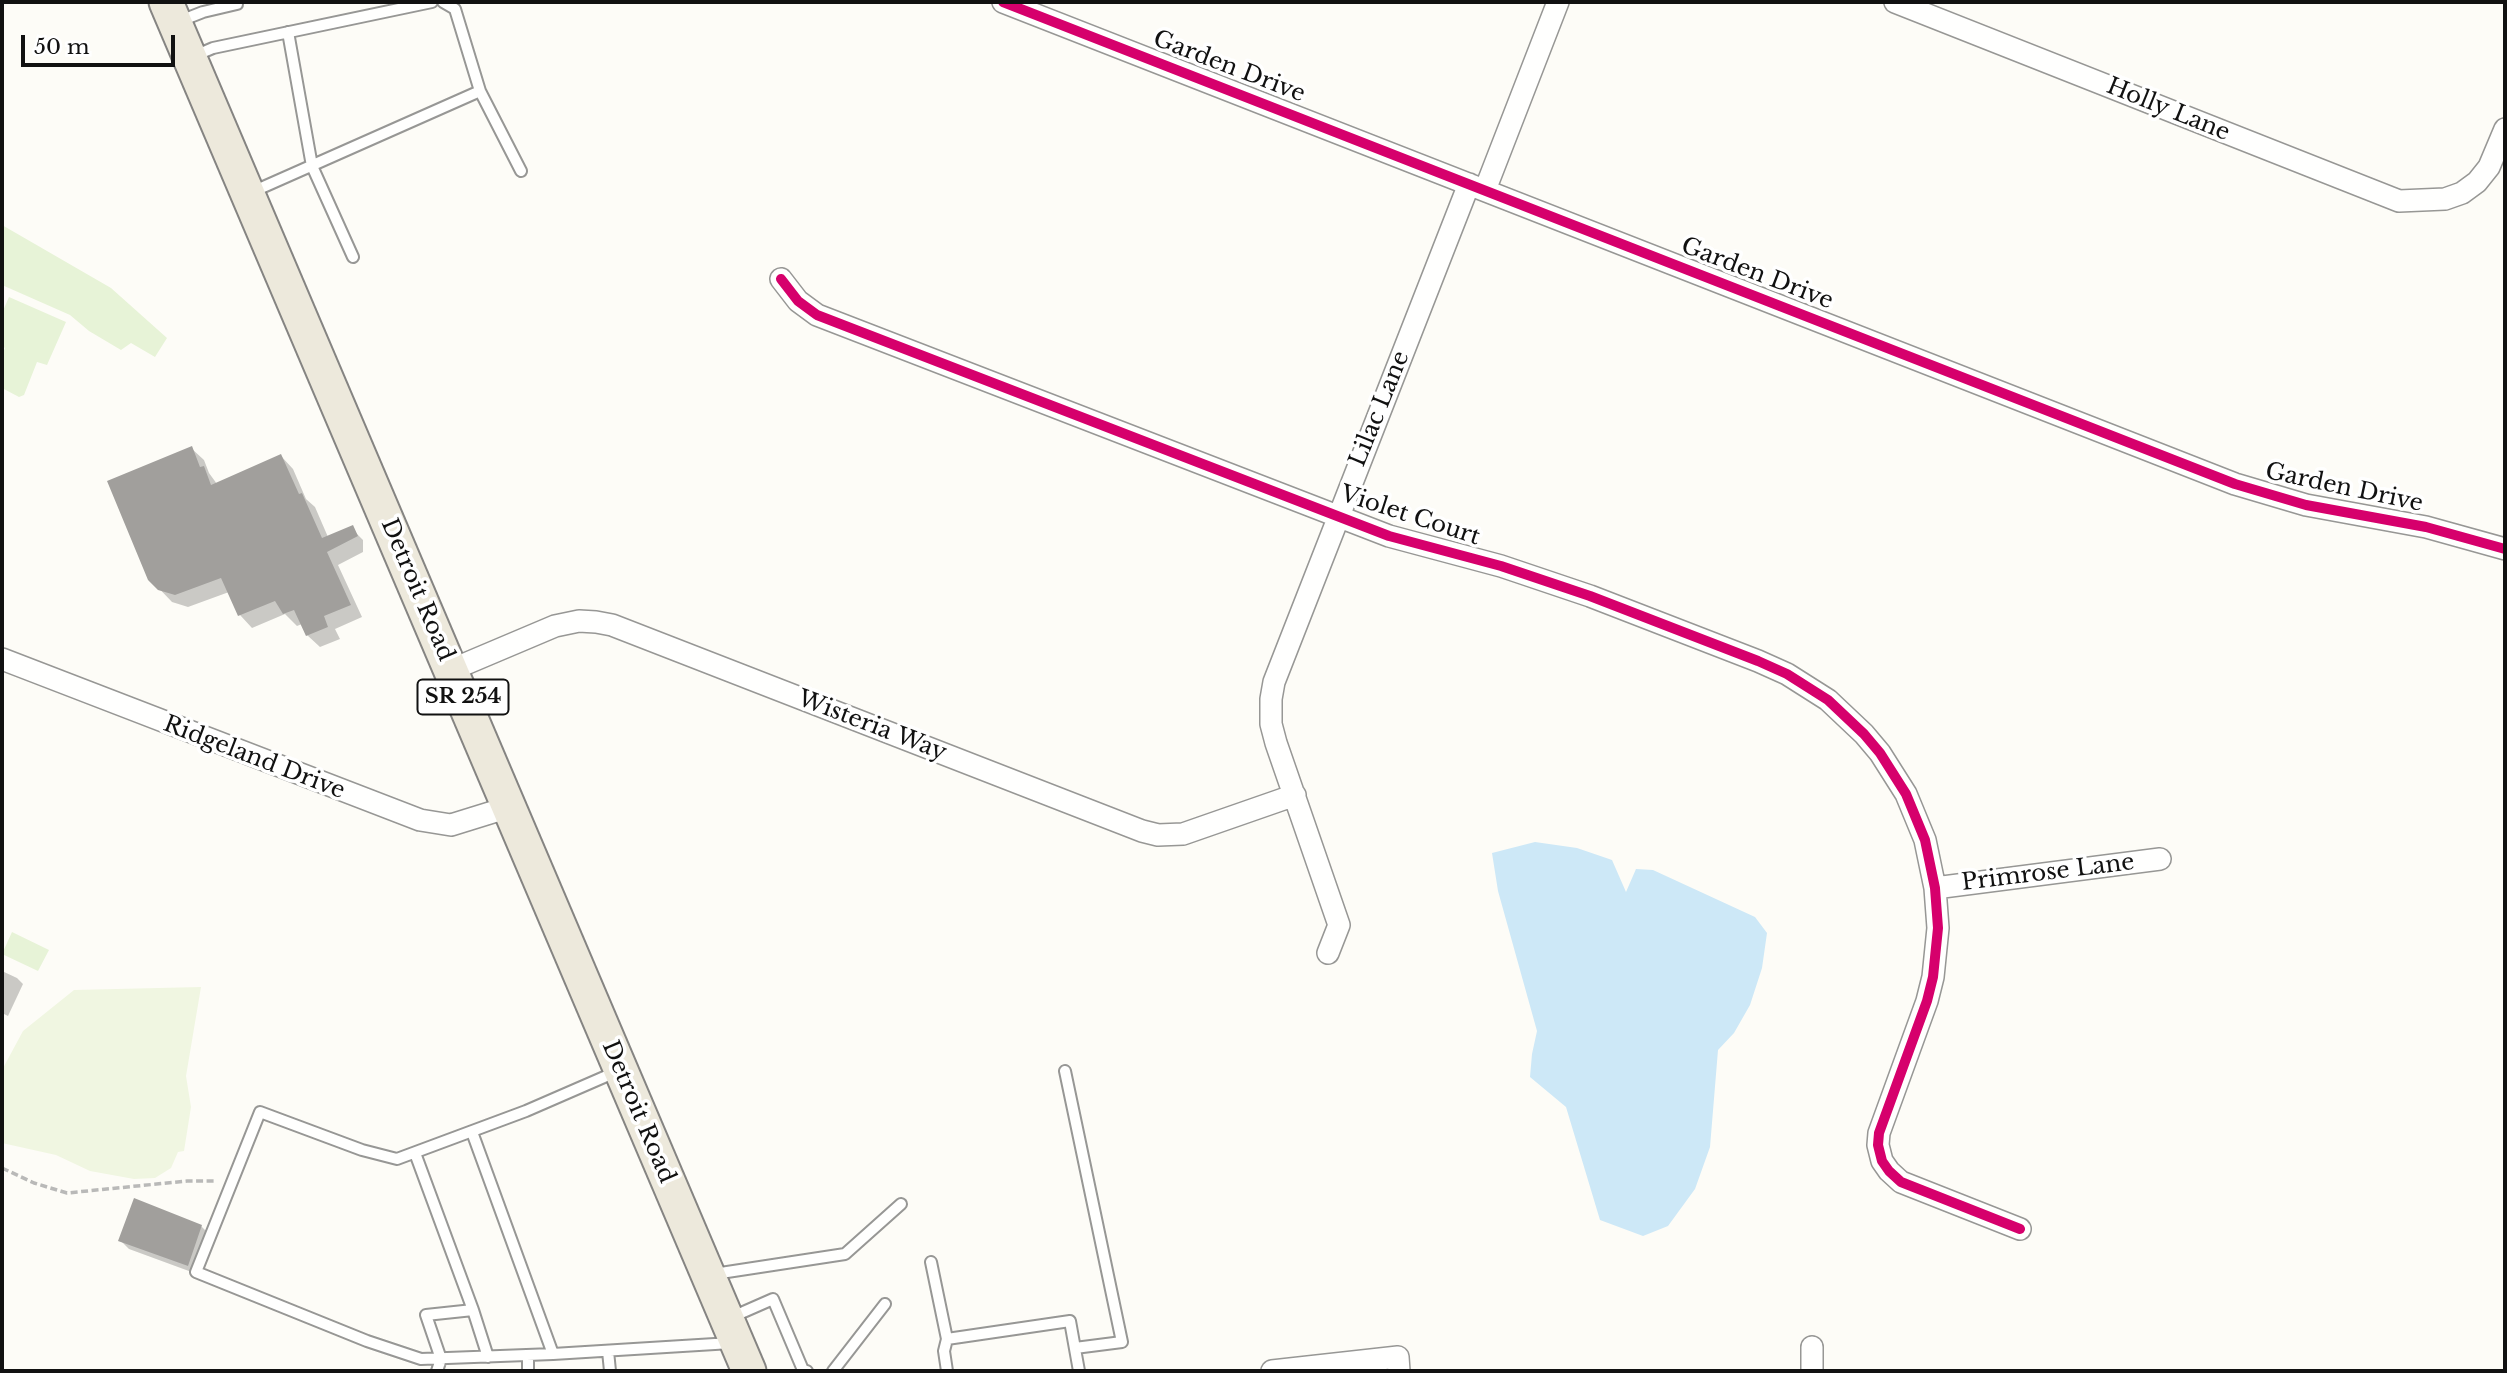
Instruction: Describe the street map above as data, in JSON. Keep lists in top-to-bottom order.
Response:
{
  "streets": {
    "main road": ["Detroit Road", "SR 254"],
    "street": [
      "Garden Drive",
      "Holly Lane",
      "Lilac Lane",
      "Violet Court",
      "Wisteria Way",
      "Ridgeland Drive",
      "Primrose Lane"
    ]
  },
  "crossings": [
    ["Garden Drive", "Lilac Lane"],
    ["Lilac Lane", "Violet Court"],
    ["Lilac Lane", "Wisteria Way"],
    ["Violet Court", "Primrose Lane"],
    ["Detroit Road", "Wisteria Way"],
    ["Detroit Road", "Ridgeland Drive"]
  ],
  "scale_bar": "50 m"
}
